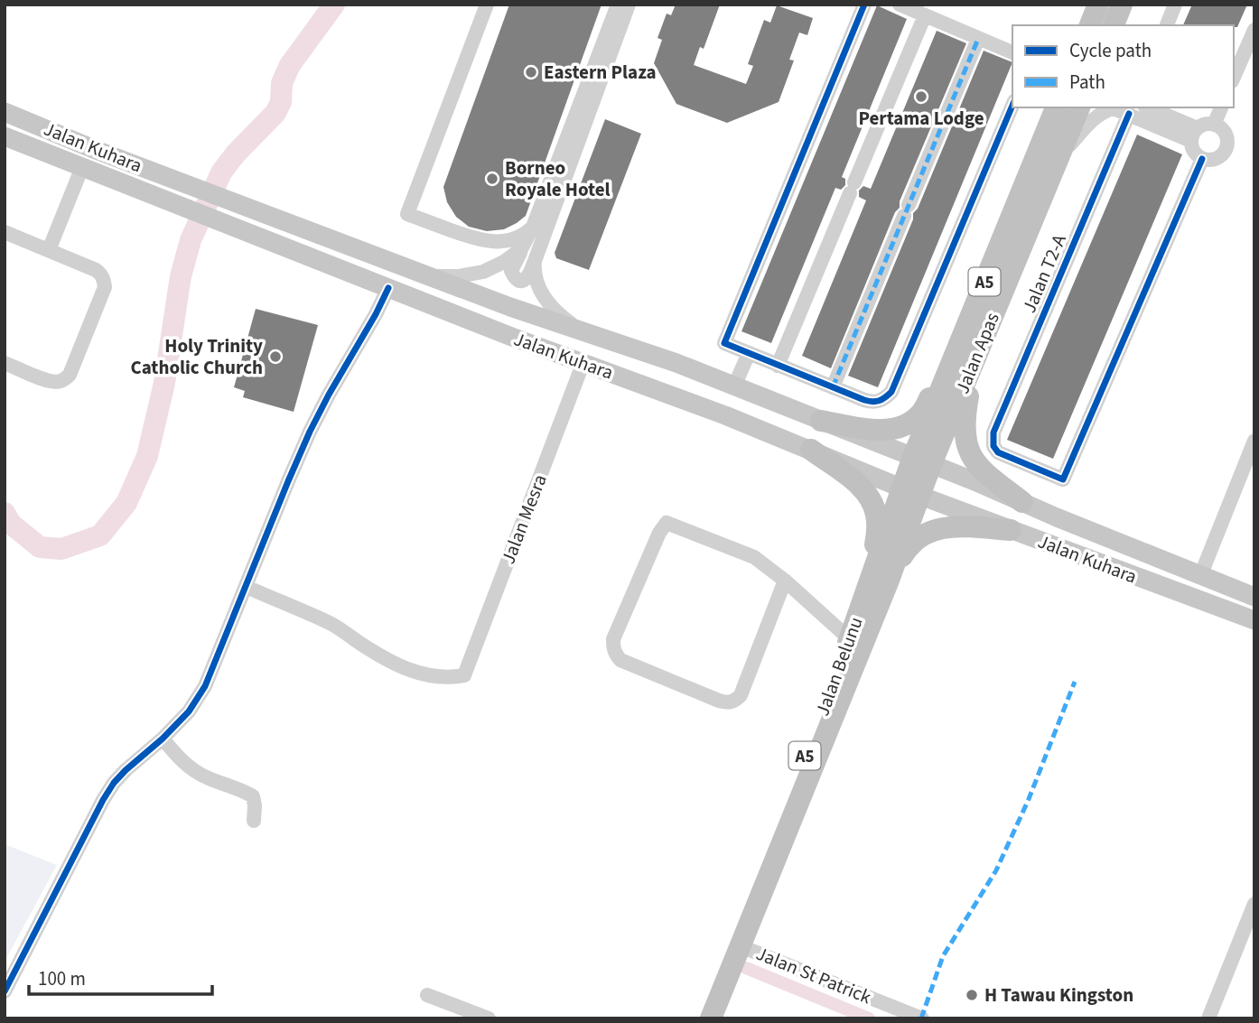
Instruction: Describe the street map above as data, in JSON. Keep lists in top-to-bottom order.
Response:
{
  "streets": {
    "highway": ["A5", "Jalan Apas", "Jalan Belunu"],
    "main road": ["Jalan Kuhara"],
    "street": ["Jalan T2-A", "Jalan Mesra", "Jalan St Patrick"]
  },
  "crossings": [
    ["Jalan Kuhara", "Jalan Apas"],
    ["Jalan Kuhara", "Jalan Mesra"],
    ["Jalan Kuhara", "Jalan Belunu"],
    ["Jalan Apas", "Jalan Belunu"],
    ["Jalan Belunu", "Jalan St Patrick"]
  ],
  "places": [
    "Eastern Plaza",
    "Pertama Lodge",
    "Borneo Royale Hotel",
    "Holy Trinity Catholic Church",
    "H Tawau Kingston"
  ],
  "legend": ["Cycle path", "Path"],
  "scale_bar": "100 m"
}
